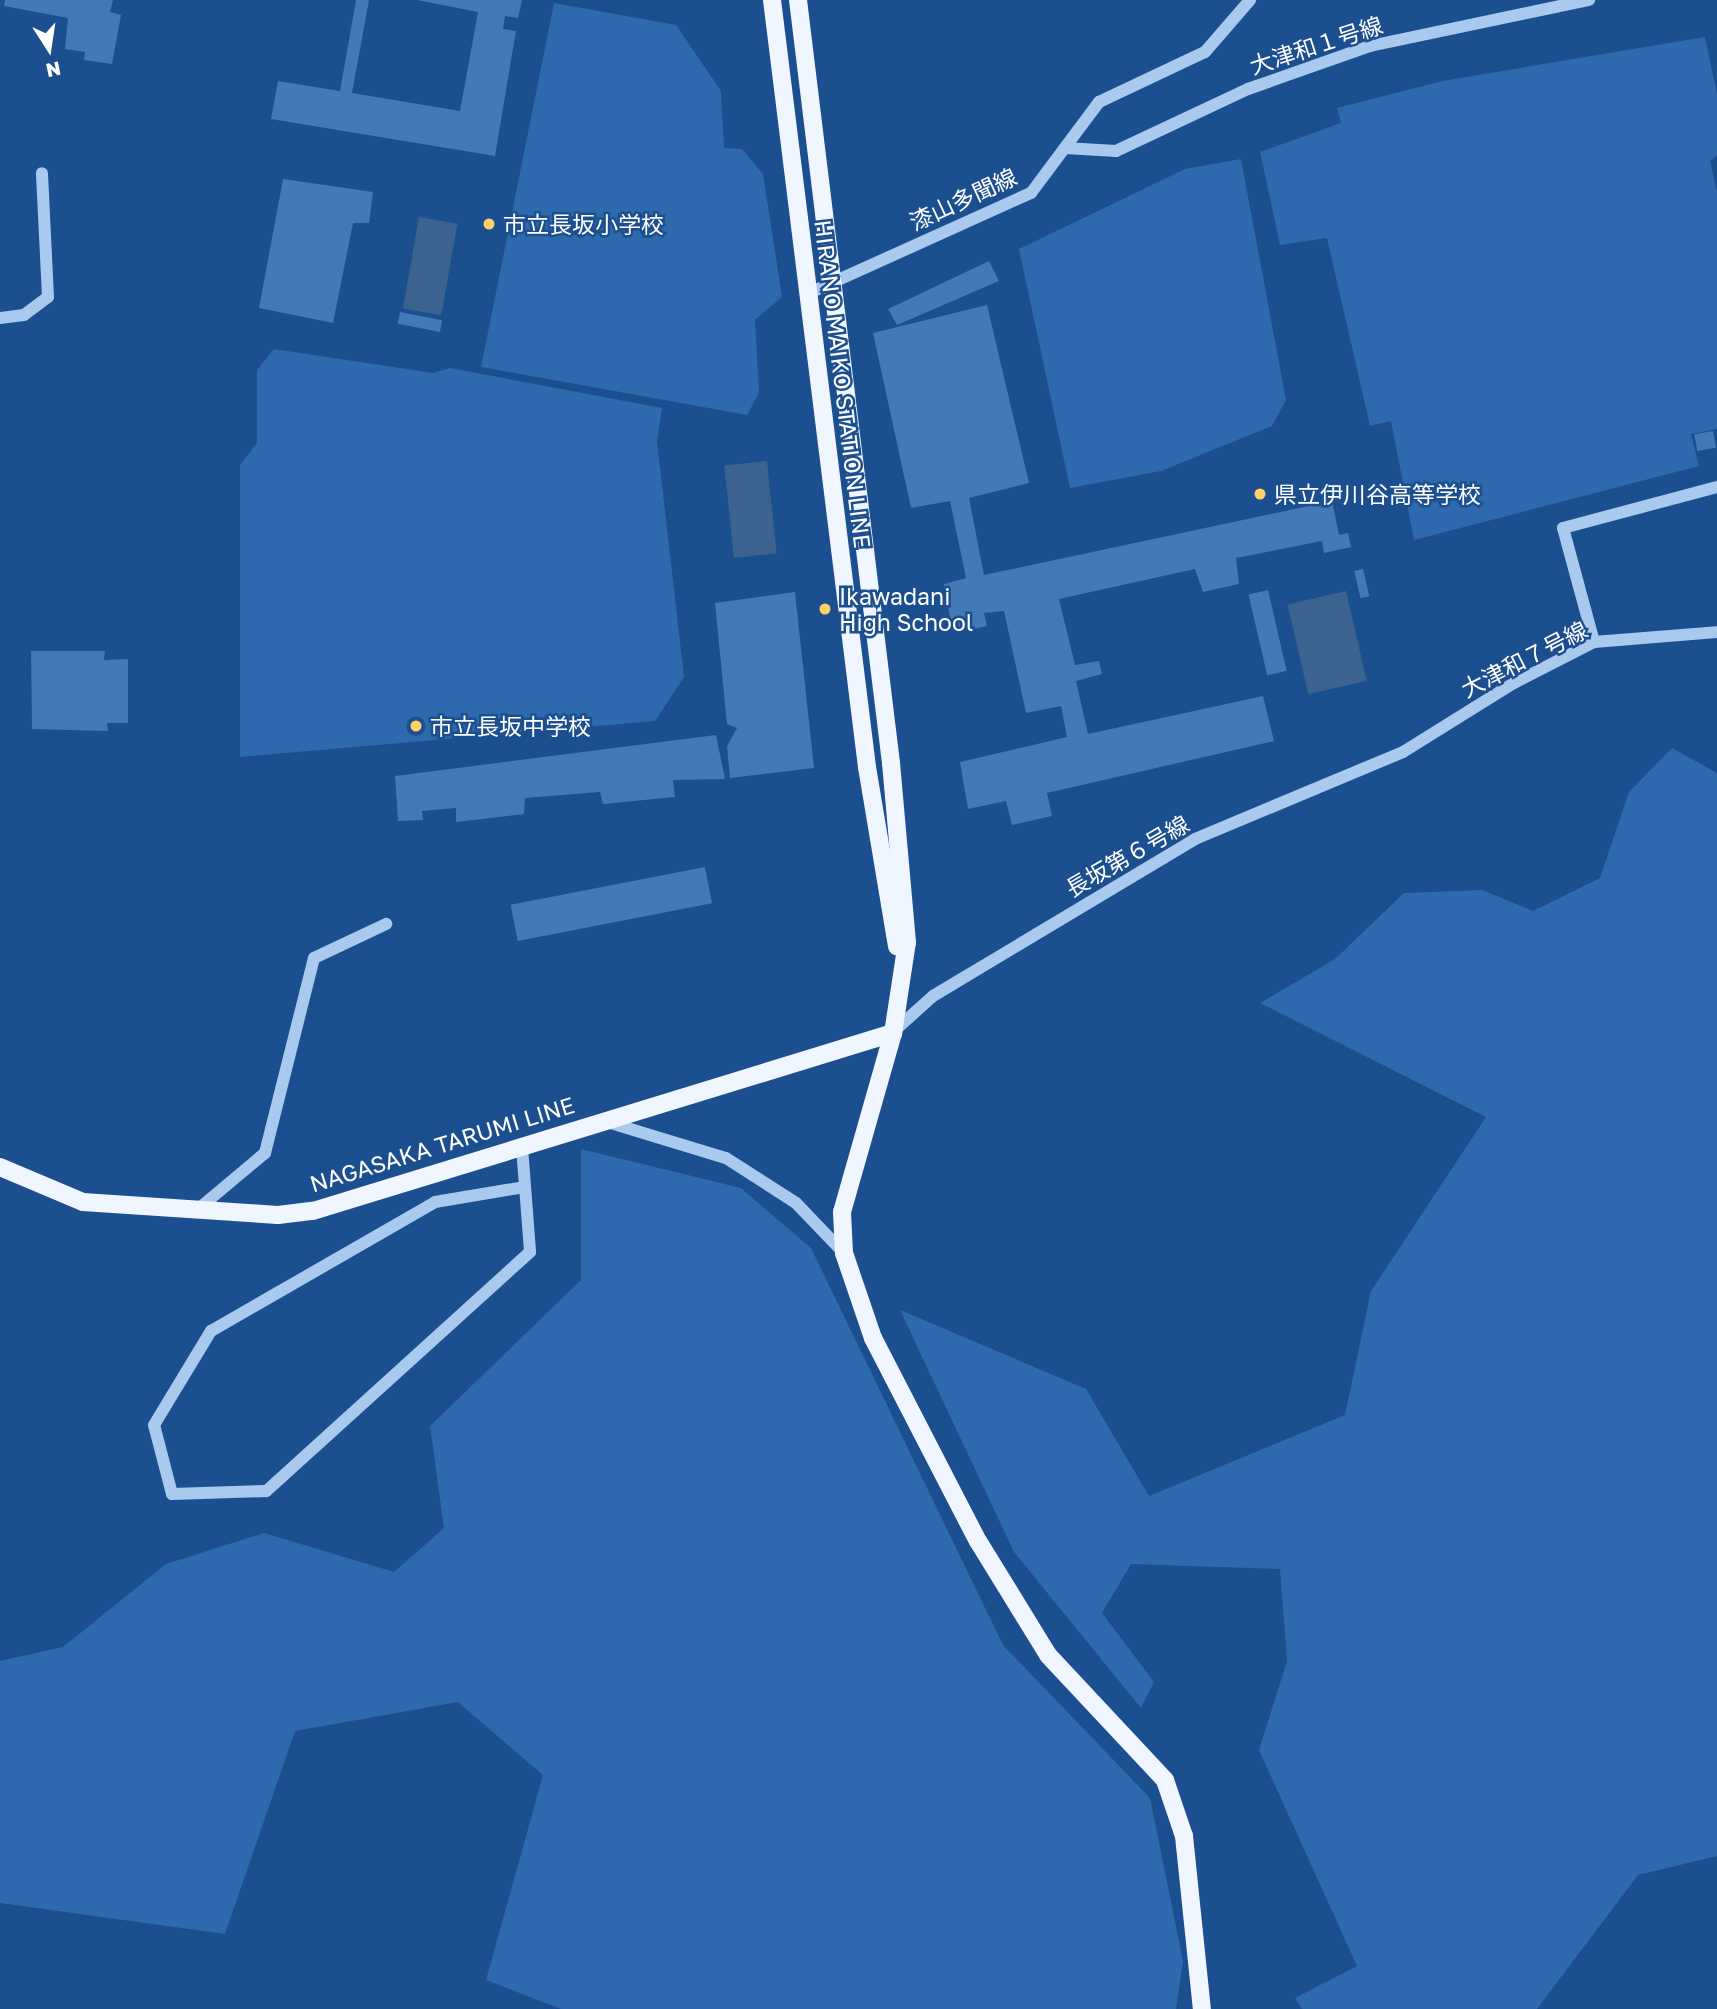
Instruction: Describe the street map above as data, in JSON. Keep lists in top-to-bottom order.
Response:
{
  "streets": {
    "main road": ["HIRANO MAIKO STATION LINE", "NAGASAKA TARUMI LINE"],
    "street": [
      "大津和１号線",
      "漆山多聞線",
      "大津和７号線",
      "長坂第６号線"
    ]
  },
  "crossings": [
    ["大津和１号線", "漆山多聞線"],
    ["漆山多聞線", "HIRANO MAIKO STATION LINE"],
    ["HIRANO MAIKO STATION LINE", "長坂第６号線"],
    ["HIRANO MAIKO STATION LINE", "NAGASAKA TARUMI LINE"],
    ["大津和７号線", "長坂第６号線"],
    ["長坂第６号線", "NAGASAKA TARUMI LINE"]
  ],
  "places": [
    "市立長坂小学校",
    "県立伊川谷高等学校",
    "Ikawadani High School",
    "市立長坂中学校"
  ],
  "north": "bottom"
}
